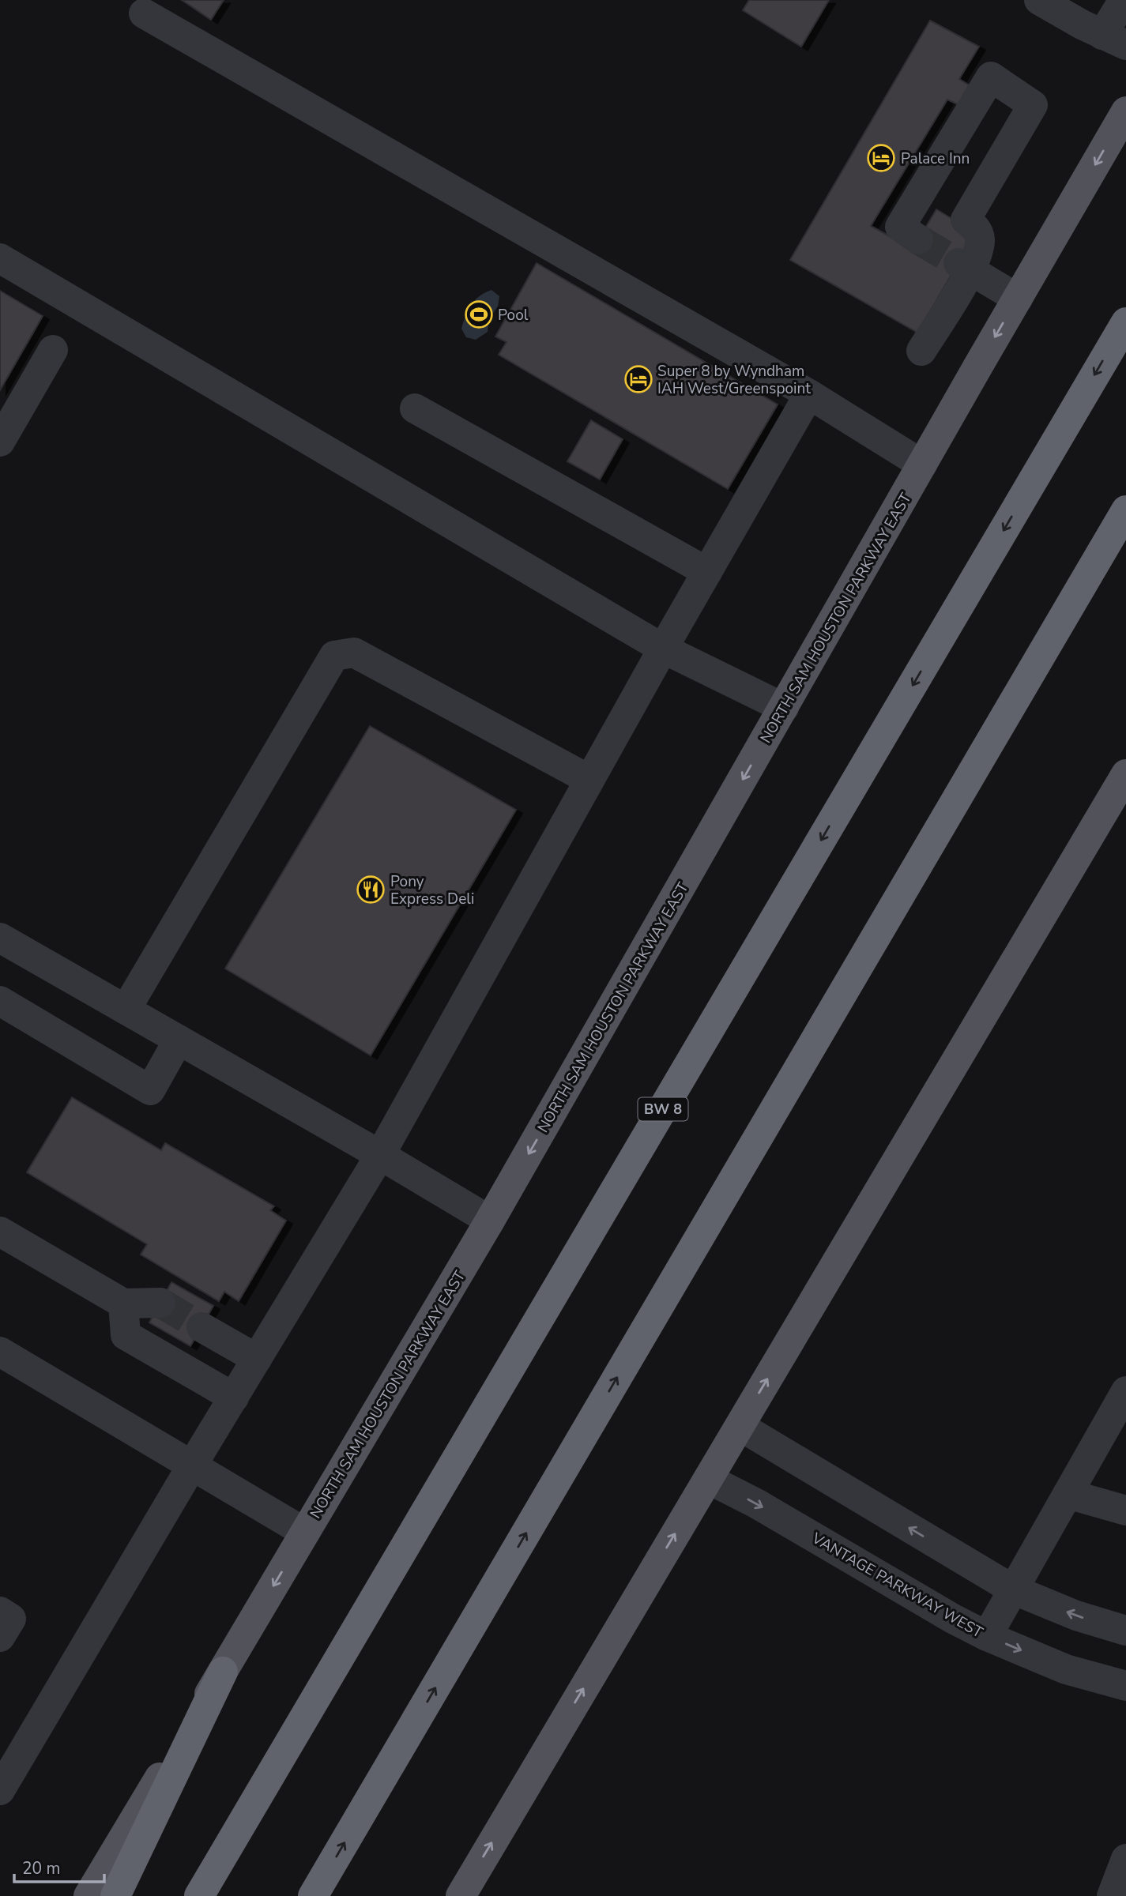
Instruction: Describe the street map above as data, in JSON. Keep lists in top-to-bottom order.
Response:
{
  "streets": {
    "highway": ["BW 8"],
    "main road": ["NORTH SAM HOUSTON PARKWAY EAST"],
    "street": ["VANTAGE PARKWAY WEST"]
  },
  "one_way": ["NORTH SAM HOUSTON PARKWAY EAST"],
  "places": {
    "hotel": ["Palace Inn", "Super 8 by Wyndham IAH West/Greenspoint"],
    "sports": ["Pool"],
    "restaurant": ["Pony Express Deli"]
  },
  "scale_bar": "20 m"
}
